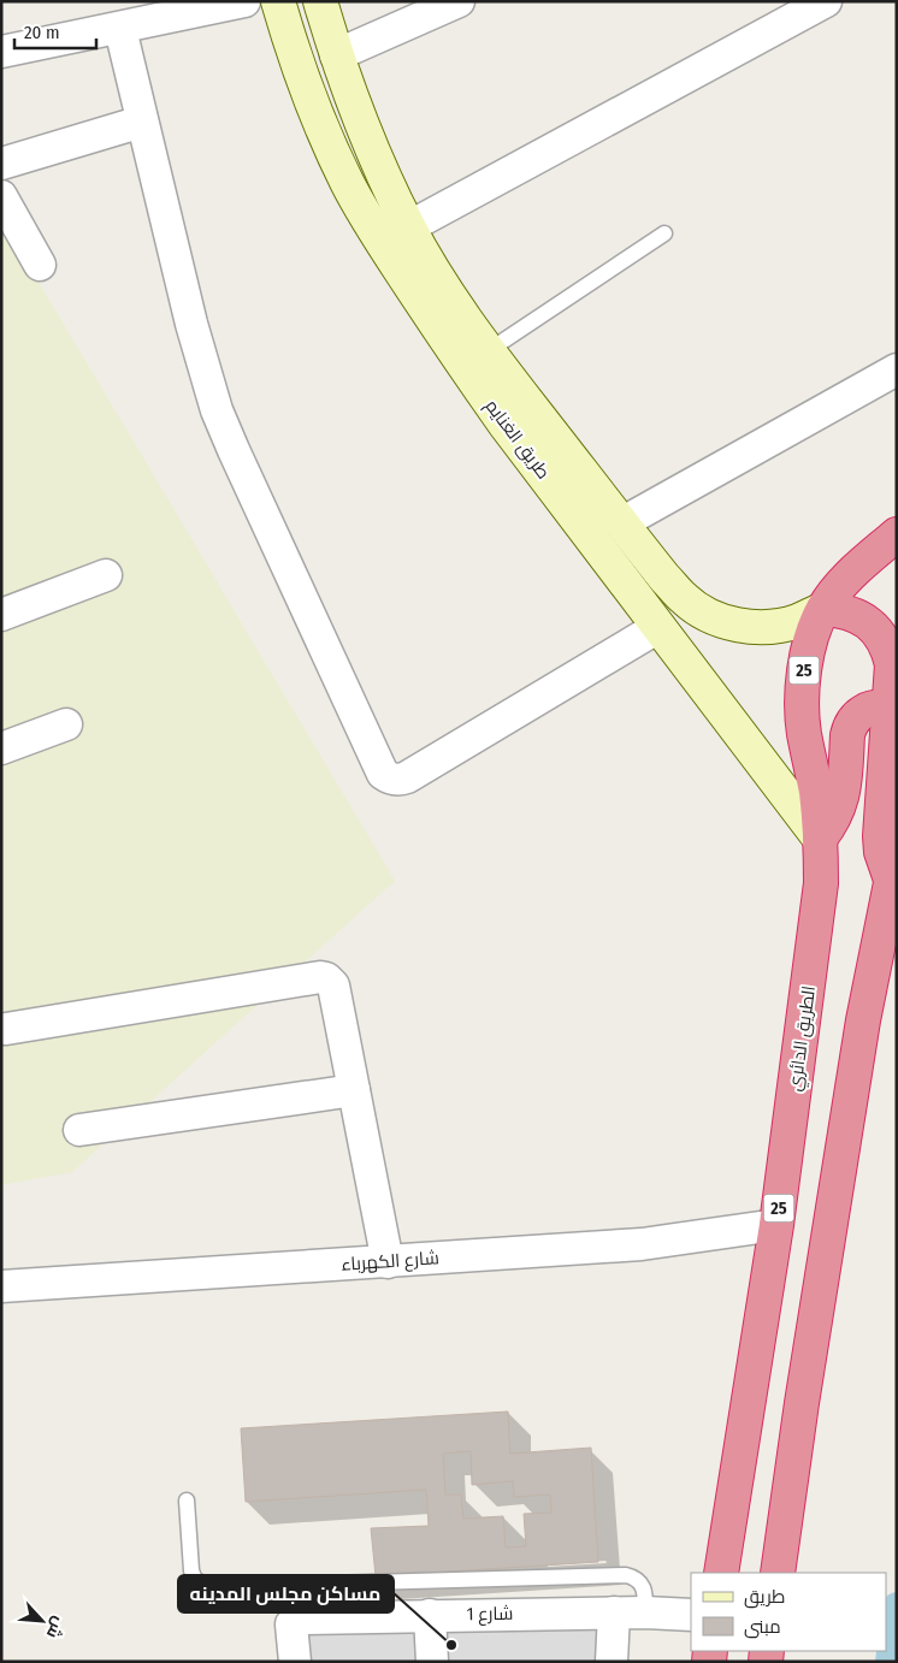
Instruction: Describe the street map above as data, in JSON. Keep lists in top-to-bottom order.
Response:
{
  "streets": {
    "highway": ["25", "الطريق الدائري"],
    "main road": ["طريق الغنايم"],
    "street": ["شارع الكهرباء", "شارع 1"]
  },
  "crossings": [
    ["طريق الغنايم", "الطريق الدائري"],
    ["الطريق الدائري", "شارع الكهرباء"]
  ],
  "places": ["مساكن مجلس المدينه"],
  "legend": ["طريق", "مبنى"],
  "scale_bar": "20 m",
  "north": "bottom right"
}
